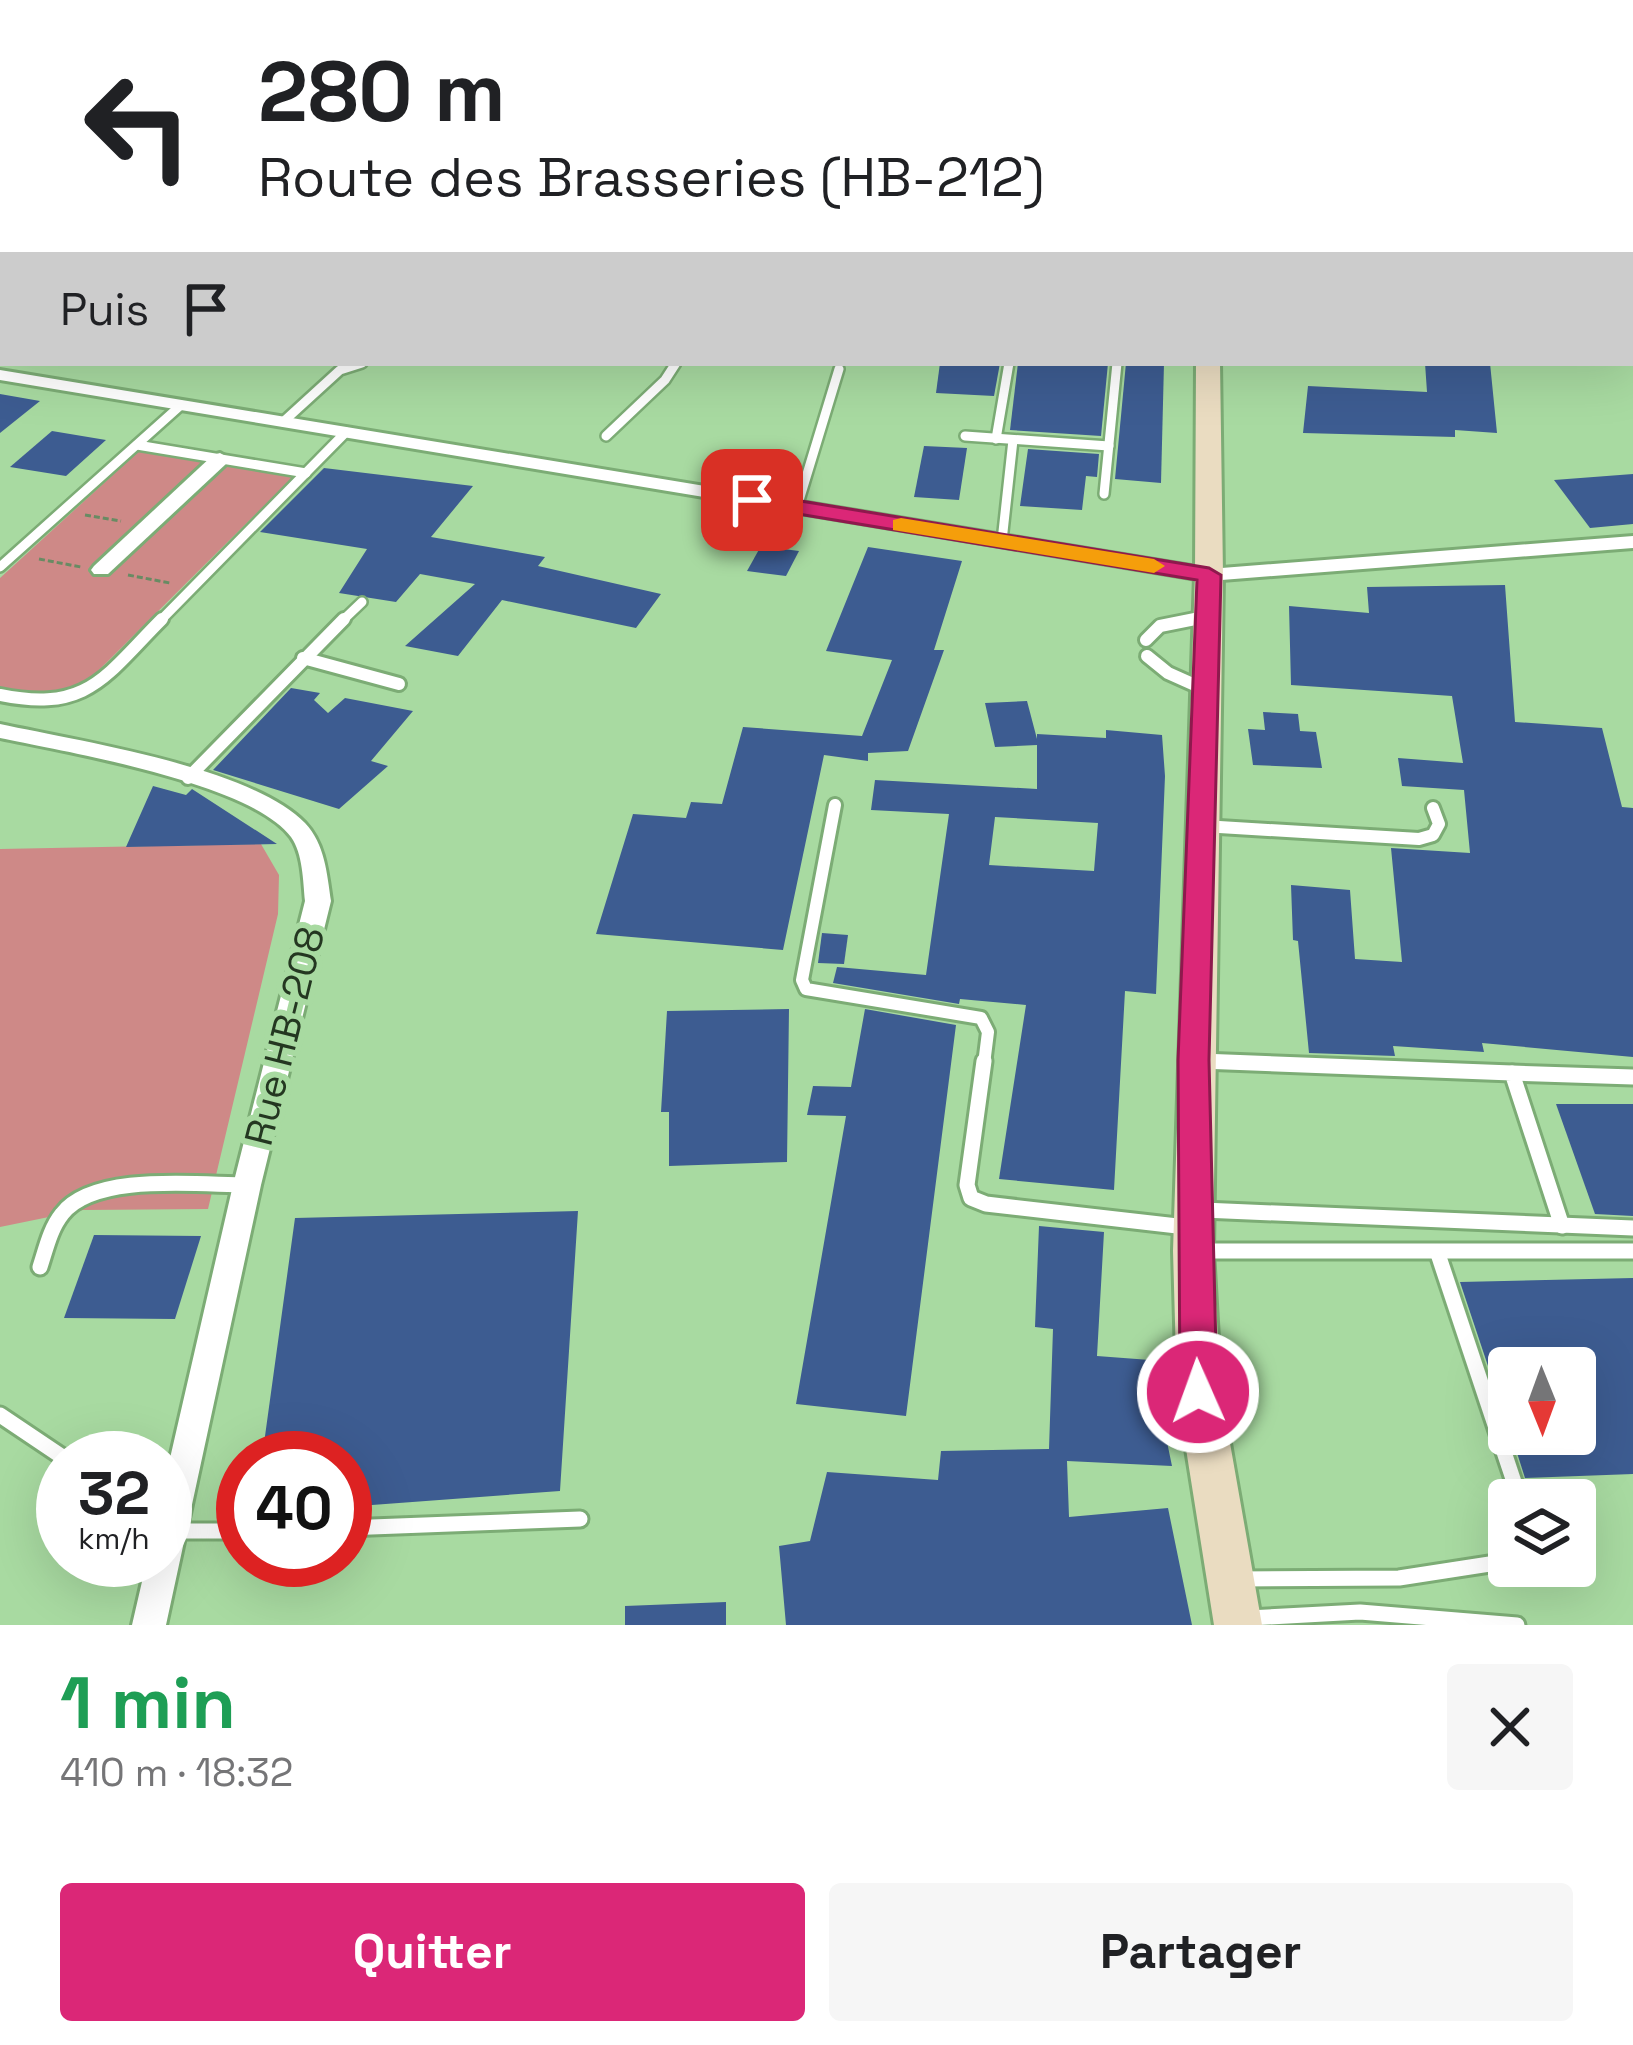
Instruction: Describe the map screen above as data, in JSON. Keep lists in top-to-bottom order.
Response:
{
  "streets": {
    "street": ["Rue HB-208"]
  },
  "north": "bottom",
  "page": {
    "turn": ["280 m", "Route des Brasseries (HB-212)"],
    "then": "Puis",
    "speed": "32 km/h",
    "limit": "40",
    "heading": ["1 min", "410 m · 18:32"],
    "buttons": ["Quitter", "Partager"]
  }
}
